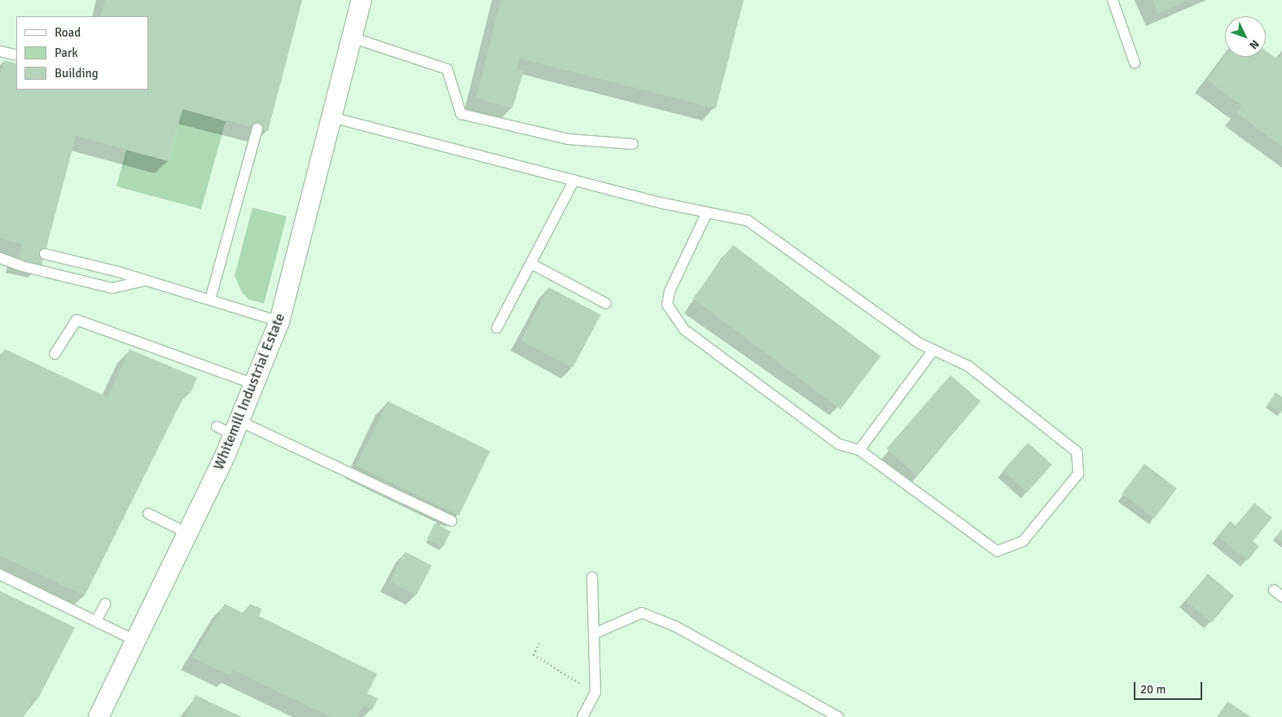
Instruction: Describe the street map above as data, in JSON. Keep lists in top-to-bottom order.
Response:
{
  "streets": {
    "street": ["Whitemill Industrial Estate"]
  },
  "legend": ["Road", "Park", "Building"],
  "scale_bar": "20 m",
  "north": "bottom right"
}
